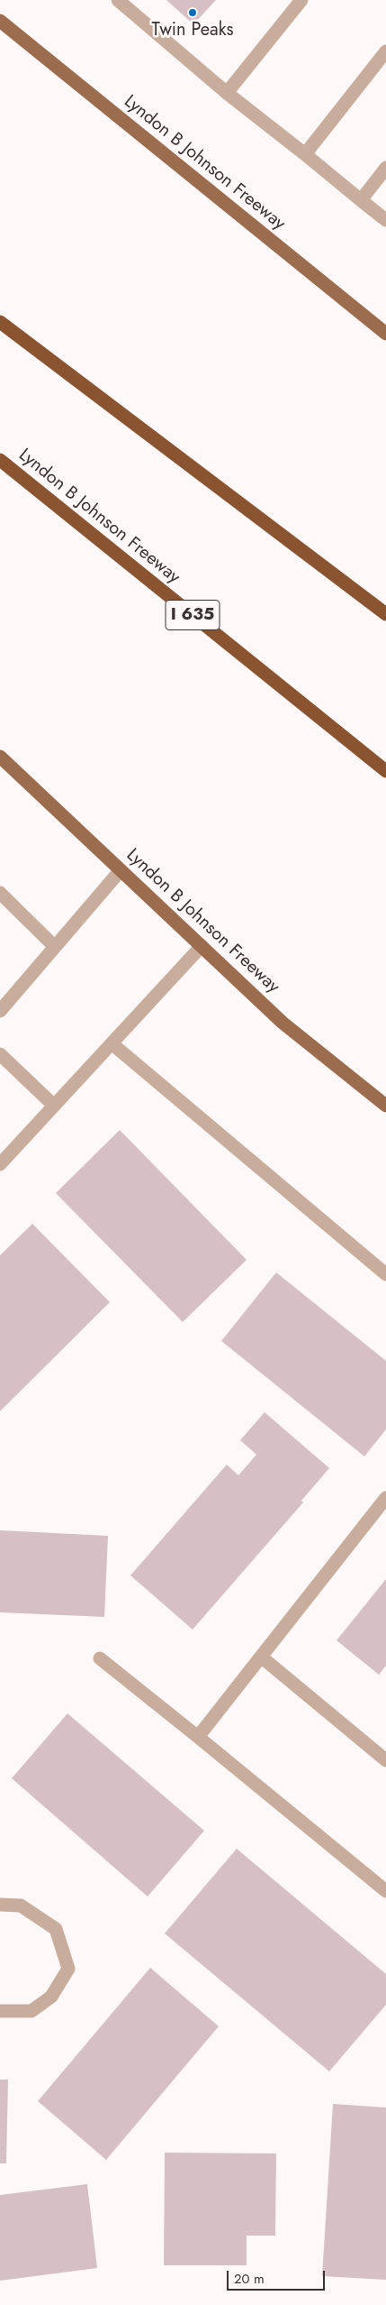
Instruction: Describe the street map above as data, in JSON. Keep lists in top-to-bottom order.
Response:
{
  "streets": {
    "highway": ["Lyndon B Johnson Freeway", "I 635"]
  },
  "places": ["Twin Peaks"],
  "scale_bar": "20 m"
}
